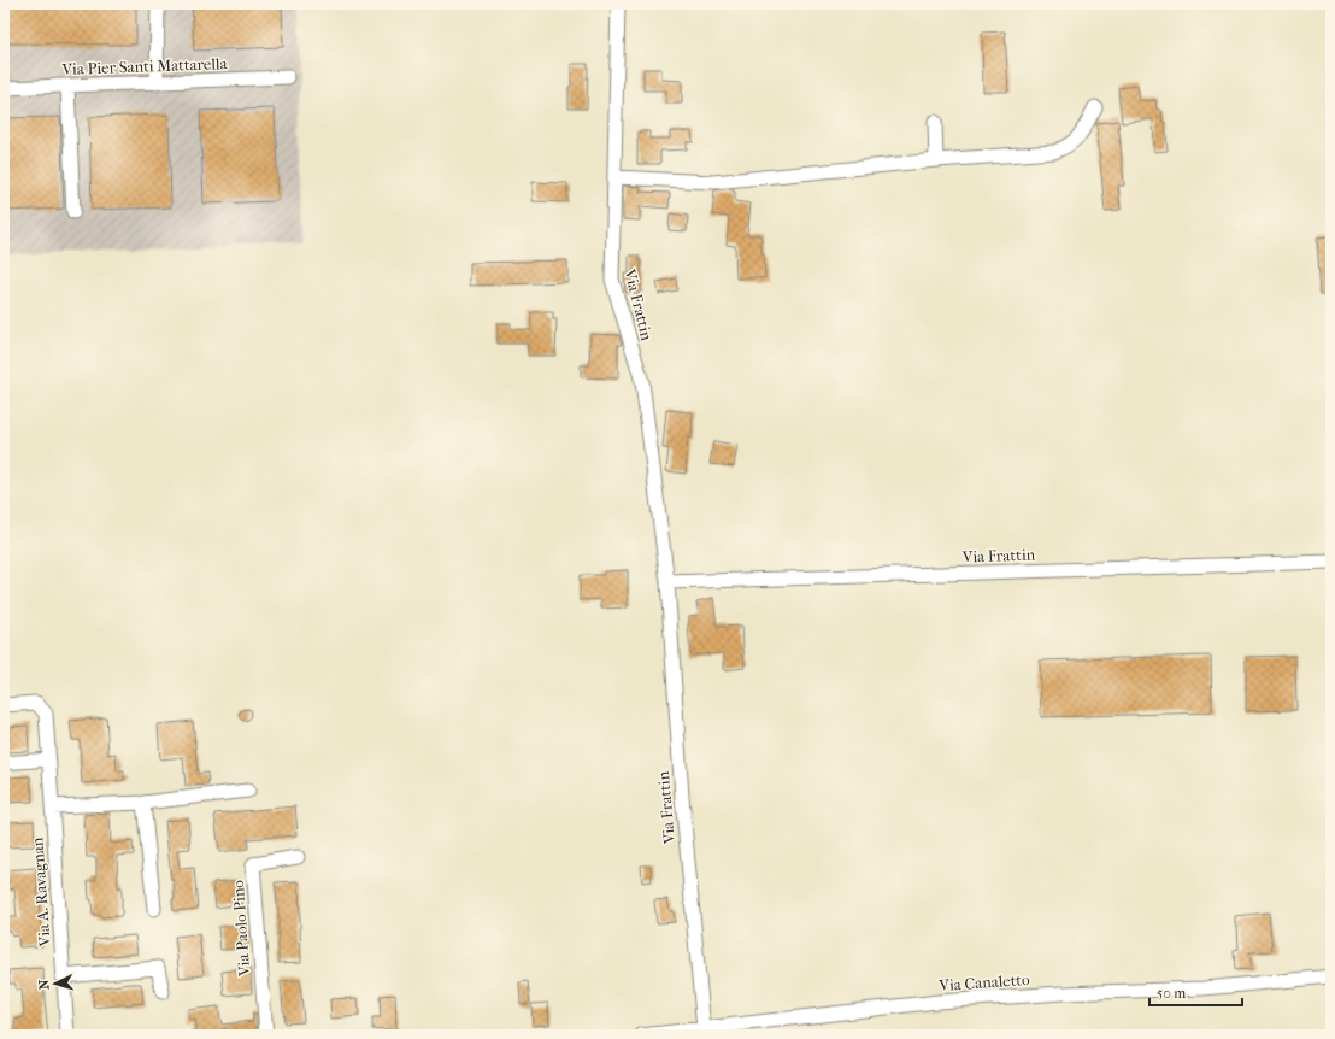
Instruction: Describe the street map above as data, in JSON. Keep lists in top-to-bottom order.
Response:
{
  "streets": {
    "street": [
      "Via Pier Santi Mattarella",
      "Via Frattin",
      "Via A. Ravagnan",
      "Via Paolo Pino",
      "Via Canaletto"
    ]
  },
  "crossings": [
    ["Via Frattin", "Via Canaletto"]
  ],
  "scale_bar": "50 m",
  "north": "left"
}
